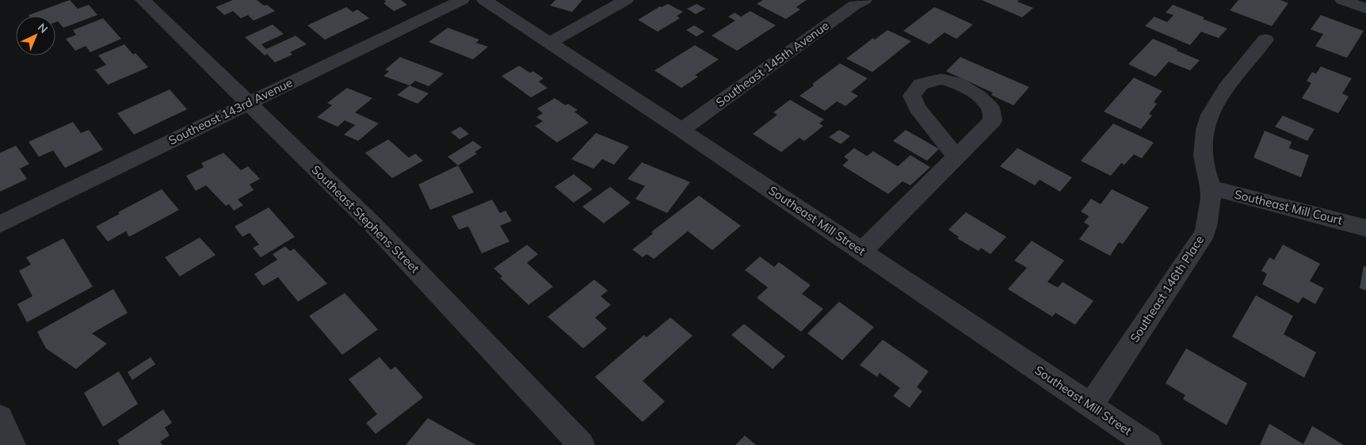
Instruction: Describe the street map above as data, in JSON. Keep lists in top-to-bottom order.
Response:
{
  "streets": {
    "street": [
      "Southeast 145th Avenue",
      "Southeast 143rd Avenue",
      "Southeast Mill Court",
      "Southeast Stephens Street",
      "Southeast Mill Street",
      "Southeast 146th Place"
    ]
  },
  "crossings": [
    ["Southeast 145th Avenue", "Southeast Mill Street"],
    ["Southeast 143rd Avenue", "Southeast Stephens Street"],
    ["Southeast Mill Court", "Southeast 146th Place"],
    ["Southeast Mill Street", "Southeast 146th Place"]
  ],
  "north": "top right"
}
